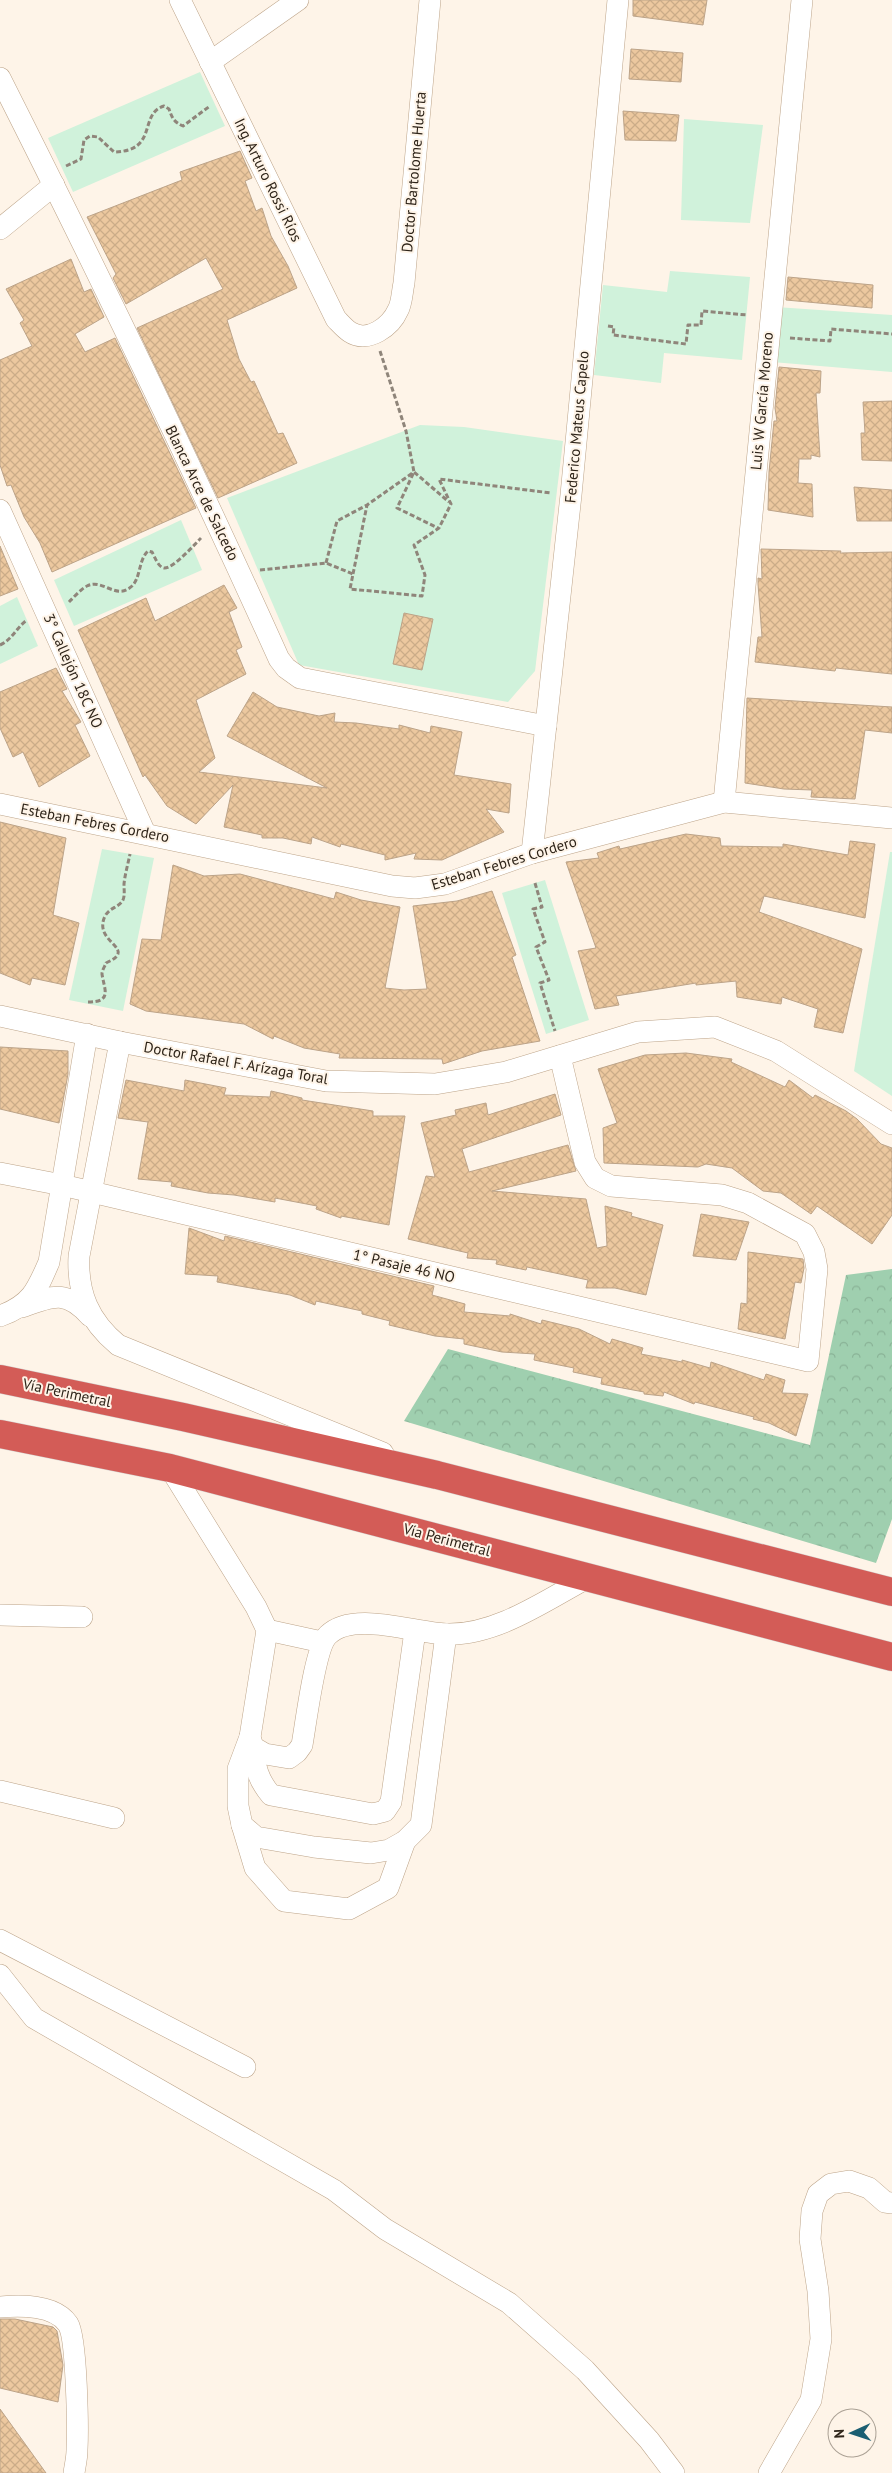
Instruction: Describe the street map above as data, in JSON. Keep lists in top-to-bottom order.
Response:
{
  "streets": {
    "highway": ["Vía Perimetral"],
    "street": [
      "Doctor Bartolome Huerta",
      "Ing. Arturo Rossi Ríos",
      "Luis W García Moreno",
      "Federico Mateus Capelo",
      "Blanca Arce de Salcedo",
      "3° Callejón 18C NO",
      "Esteban Febres Cordero",
      "Doctor Rafael F. Arízaga Toral",
      "1° Pasaje 46 NO"
    ]
  },
  "crossings": [
    ["Doctor Bartolome Huerta", "Ing. Arturo Rossi Ríos"],
    ["Luis W García Moreno", "Esteban Febres Cordero"],
    ["Federico Mateus Capelo", "Blanca Arce de Salcedo"],
    ["Federico Mateus Capelo", "Esteban Febres Cordero"],
    ["3° Callejón 18C NO", "Esteban Febres Cordero"],
    ["Doctor Rafael F. Arízaga Toral", "1° Pasaje 46 NO"]
  ],
  "north": "left"
}
